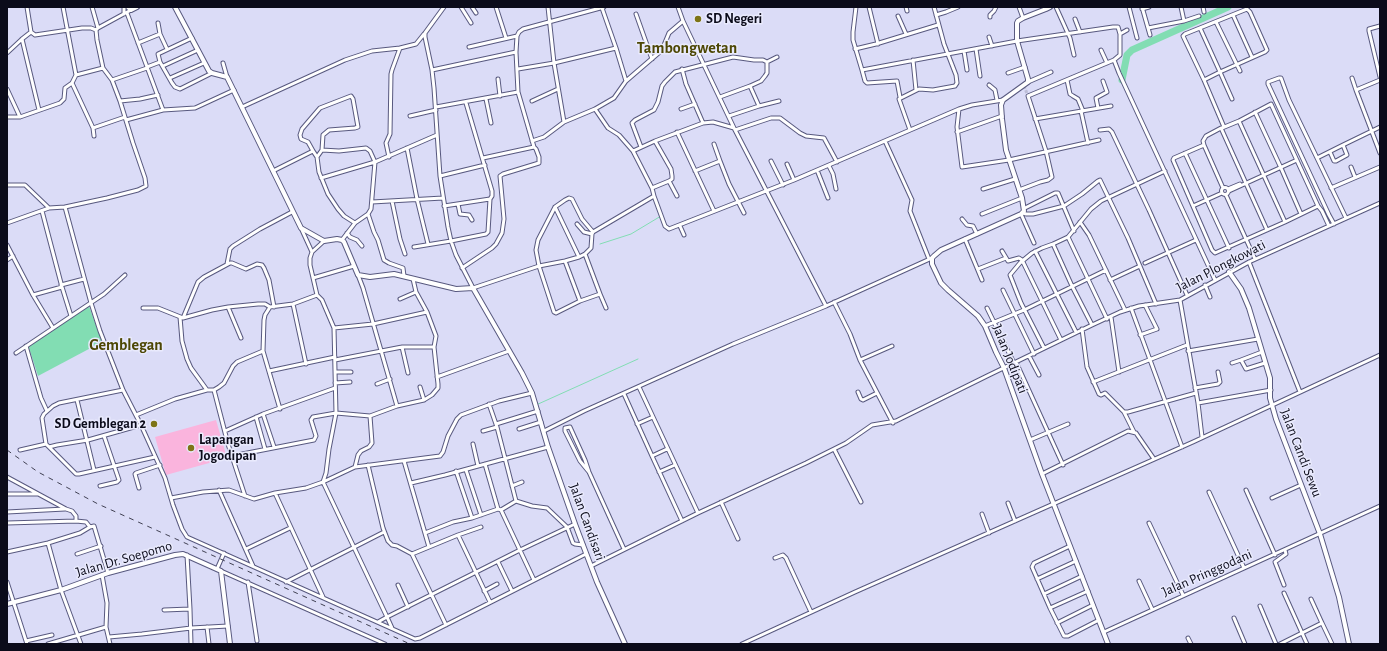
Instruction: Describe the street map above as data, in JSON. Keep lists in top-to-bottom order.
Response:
{
  "streets": {
    "street": [
      "Jalan Plongkowati",
      "Jalan Jodipati",
      "Jalan Candi Sewu",
      "Jalan Candisari",
      "Jalan Dr. Soepomo",
      "Jalan Pringgodani"
    ]
  },
  "crossings": [
    ["Jalan Plongkowati", "Jalan Jodipati"],
    ["Jalan Plongkowati", "Jalan Candi Sewu"],
    ["Jalan Jodipati", "Jalan Pringgodani"],
    ["Jalan Candi Sewu", "Jalan Pringgodani"]
  ],
  "districts": ["Tambongwetan", "Gemblegan"],
  "places": ["SD Negeri", "SD Gemblegan 2", "Lapangan Jogodipan"]
}
